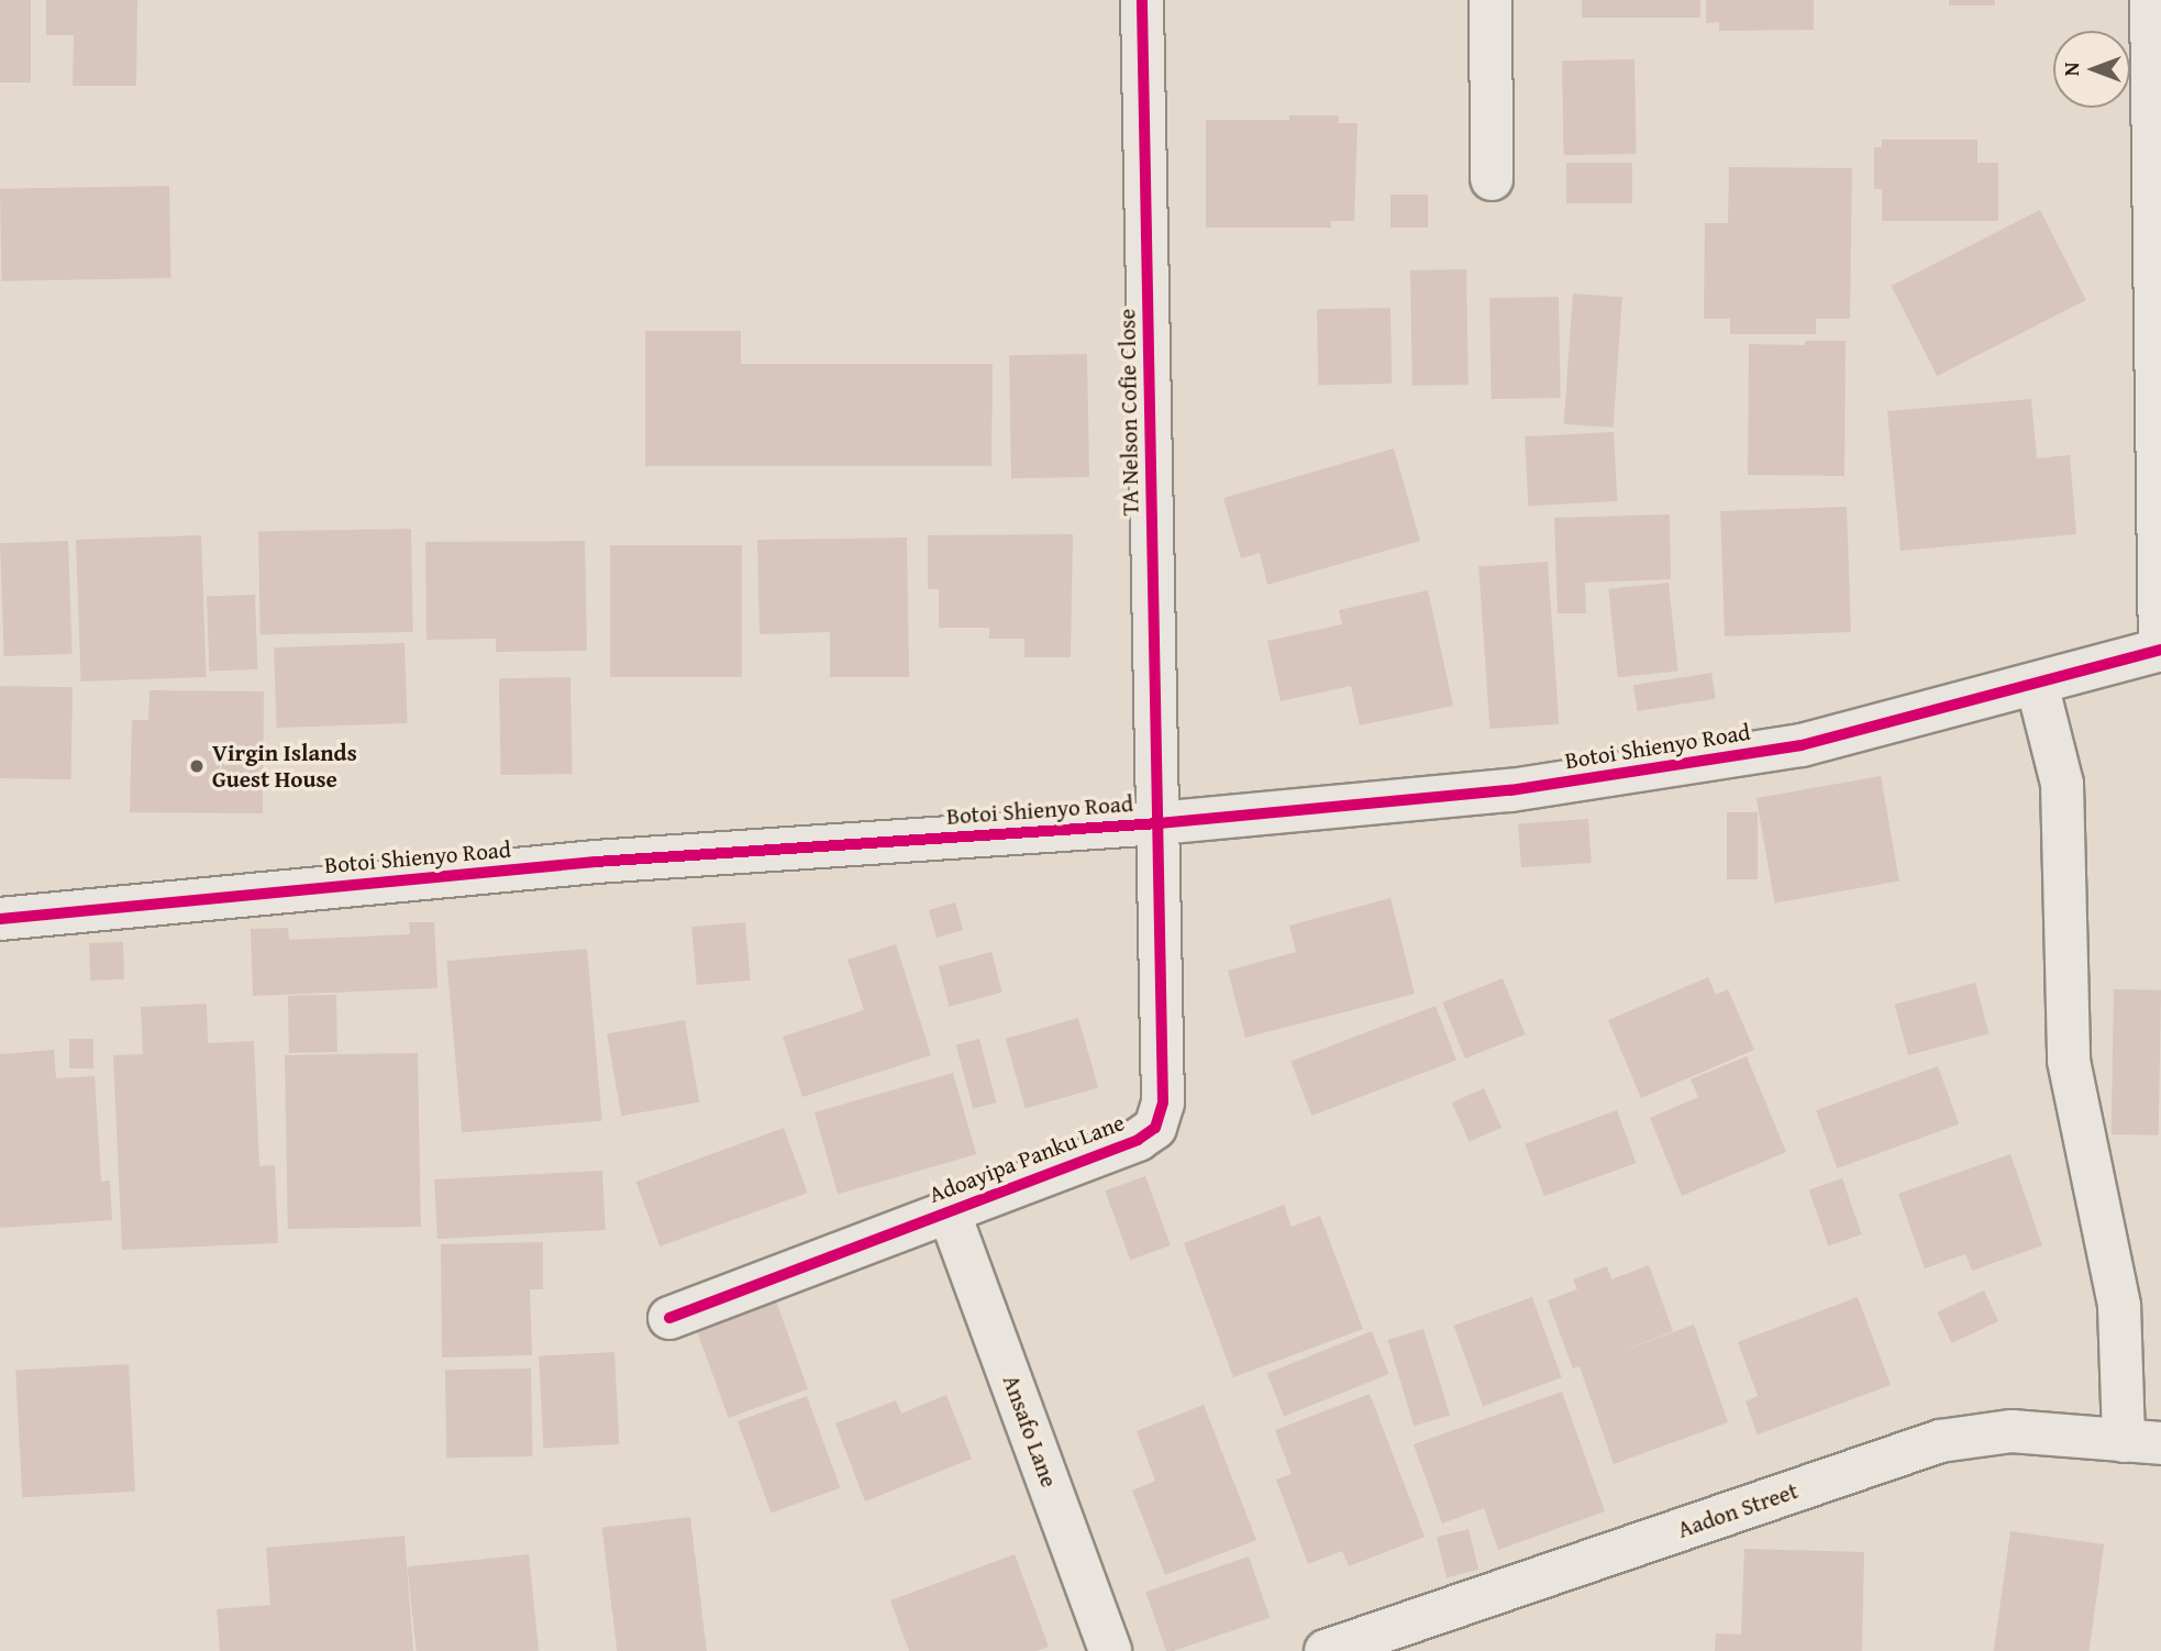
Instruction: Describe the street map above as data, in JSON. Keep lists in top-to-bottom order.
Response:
{
  "streets": {
    "street": [
      "TA Nelson Cofie Close",
      "Botoi Shienyo Road",
      "Adoayipa Panku Lane",
      "Ansafo Lane",
      "Aadon Street"
    ]
  },
  "crossings": [
    ["TA Nelson Cofie Close", "Botoi Shienyo Road"],
    ["TA Nelson Cofie Close", "Adoayipa Panku Lane"],
    ["Botoi Shienyo Road", "Adoayipa Panku Lane"],
    ["Adoayipa Panku Lane", "Ansafo Lane"]
  ],
  "places": ["Virgin Islands Guest House"],
  "north": "left"
}
